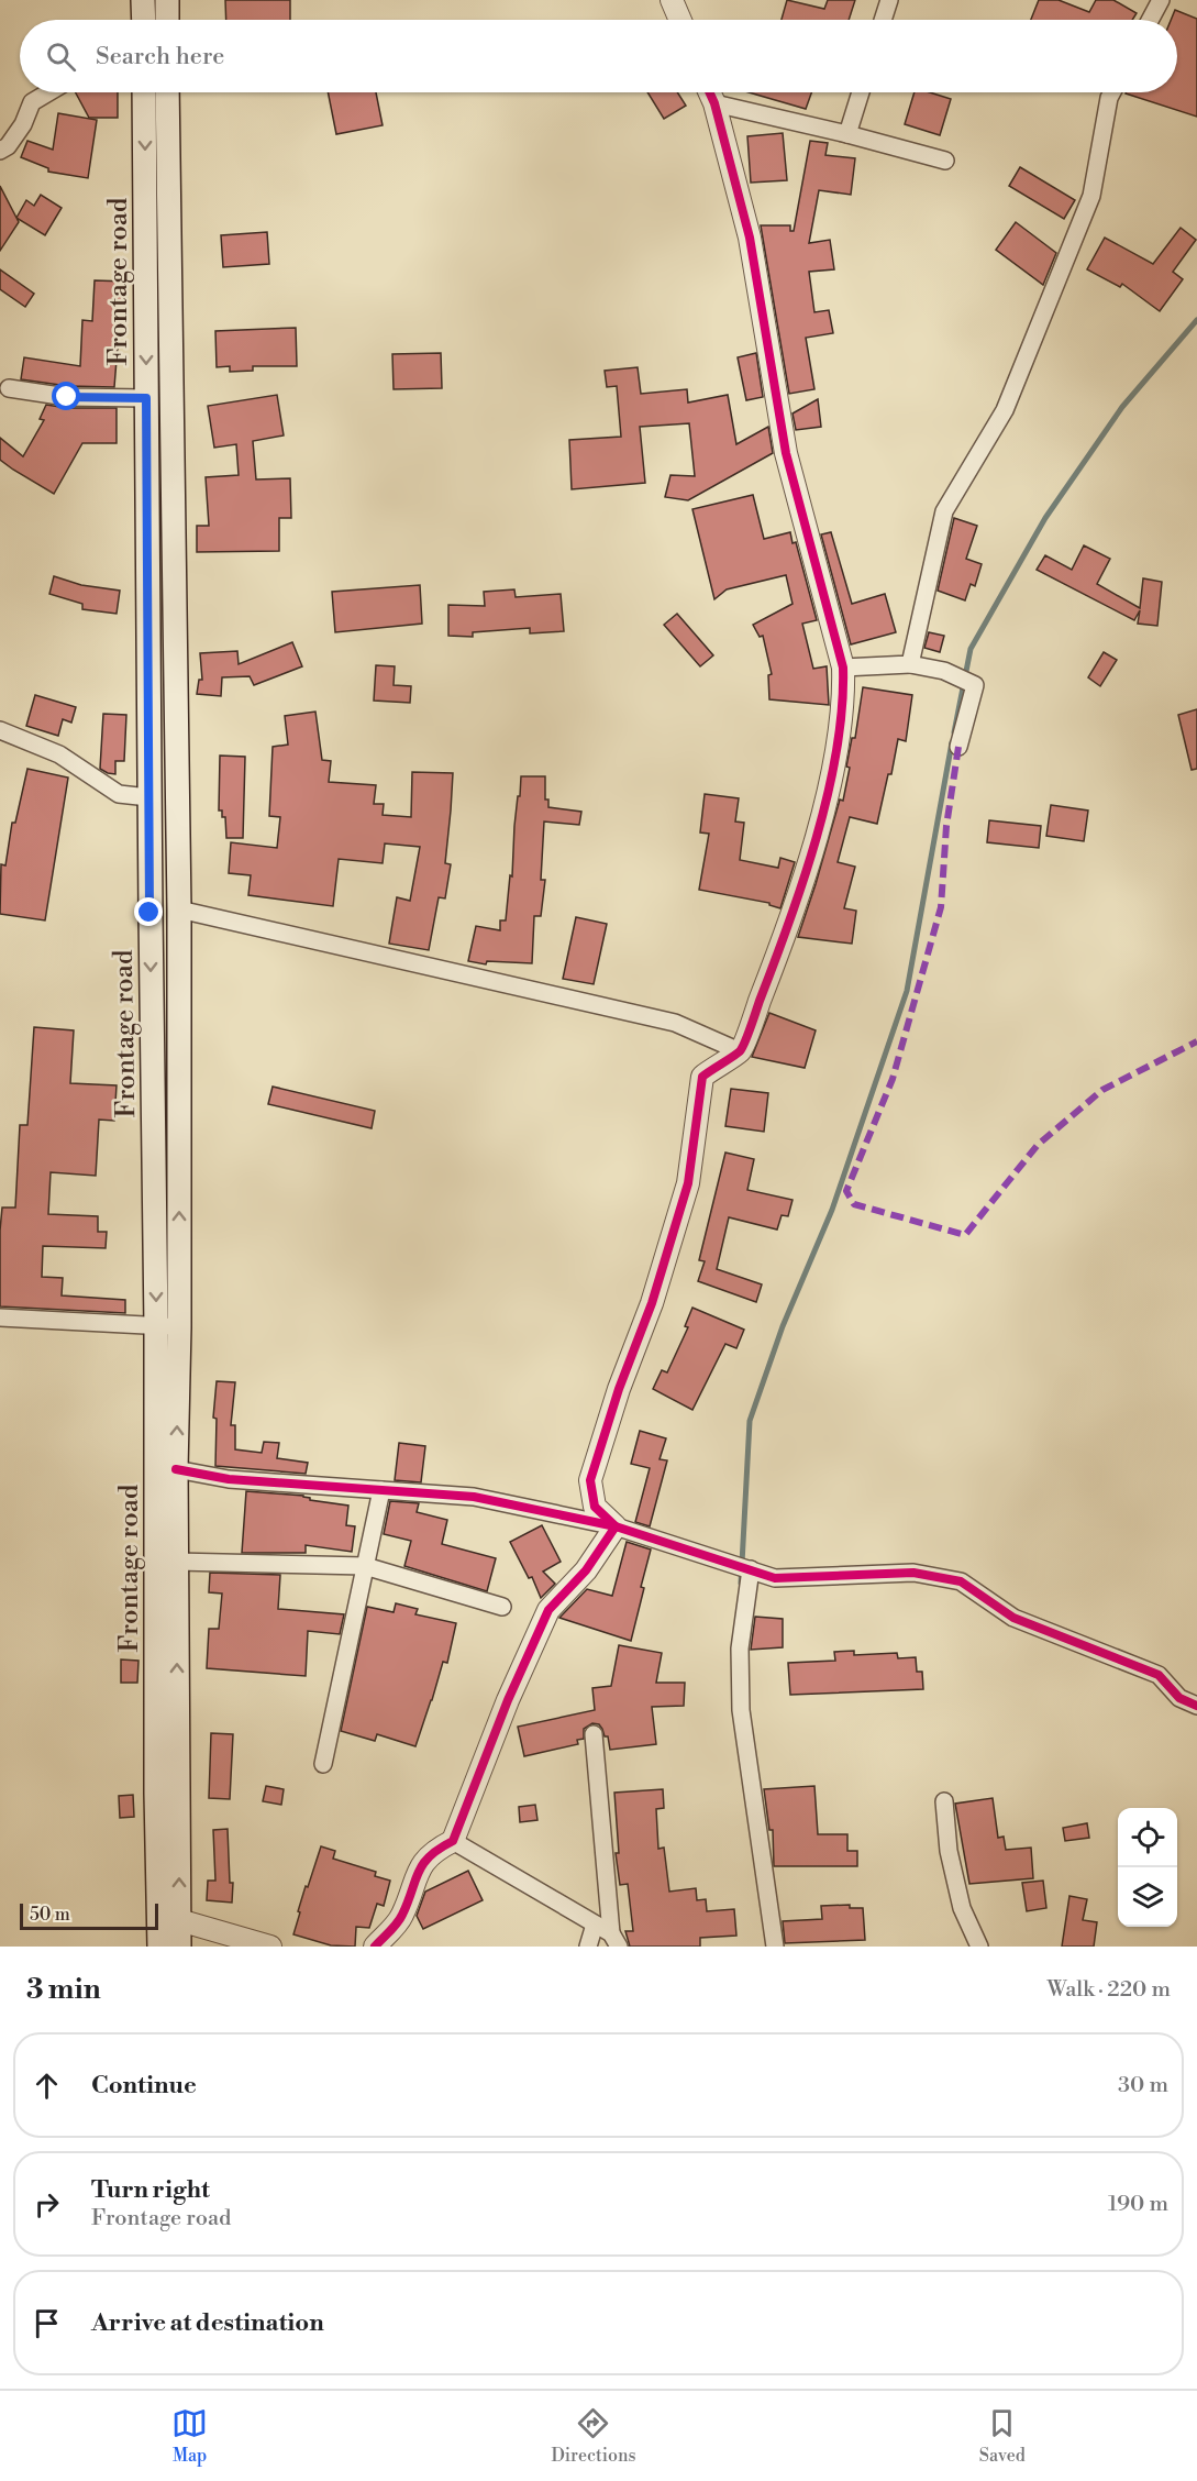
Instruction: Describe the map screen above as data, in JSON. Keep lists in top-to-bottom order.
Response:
{
  "streets": {
    "main road": ["Frontage road"]
  },
  "scale_bar": "50 m",
  "page": {
    "search": "Search here",
    "scale": "50 m",
    "heading": ["3 min", "Walk · 220 m"],
    "list": [
      ["Continue", "30 m"],
      ["Turn right", "Frontage road", "190 m"],
      "Arrive at destination"
    ],
    "nav": ["Map", "Directions", "Saved"]
  }
}
